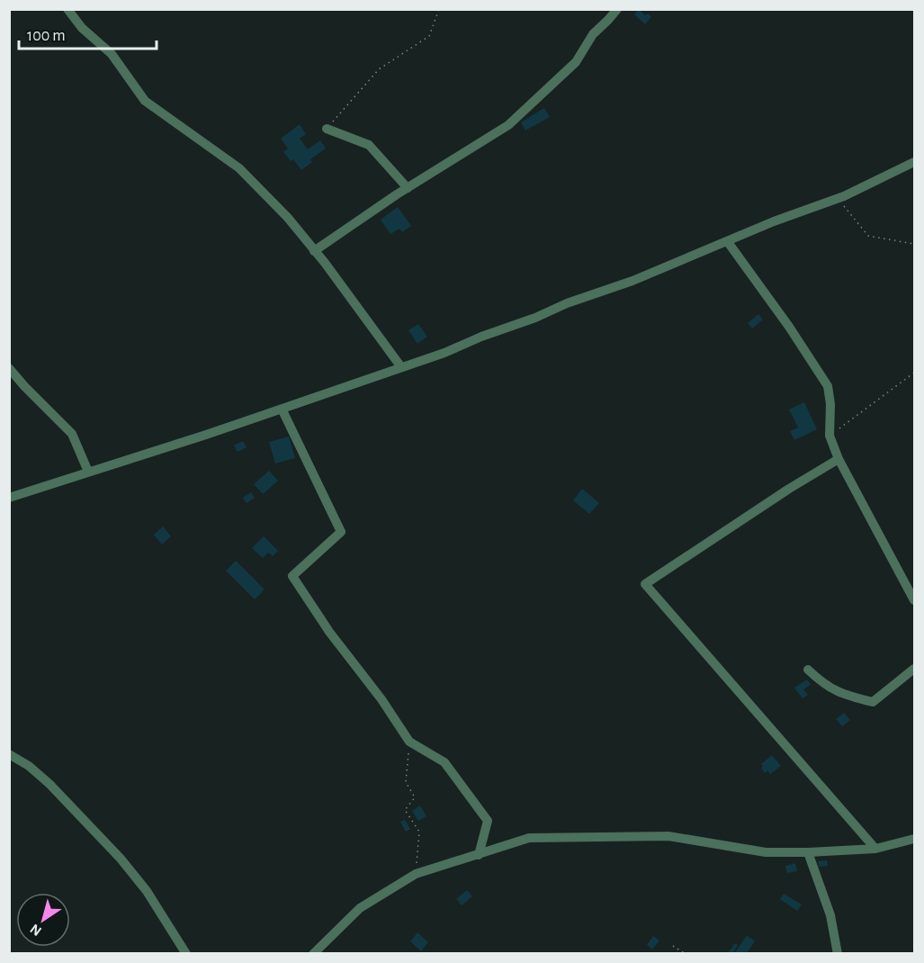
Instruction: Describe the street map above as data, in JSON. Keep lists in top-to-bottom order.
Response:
{
  "scale_bar": "100 m",
  "north": "bottom left"
}
